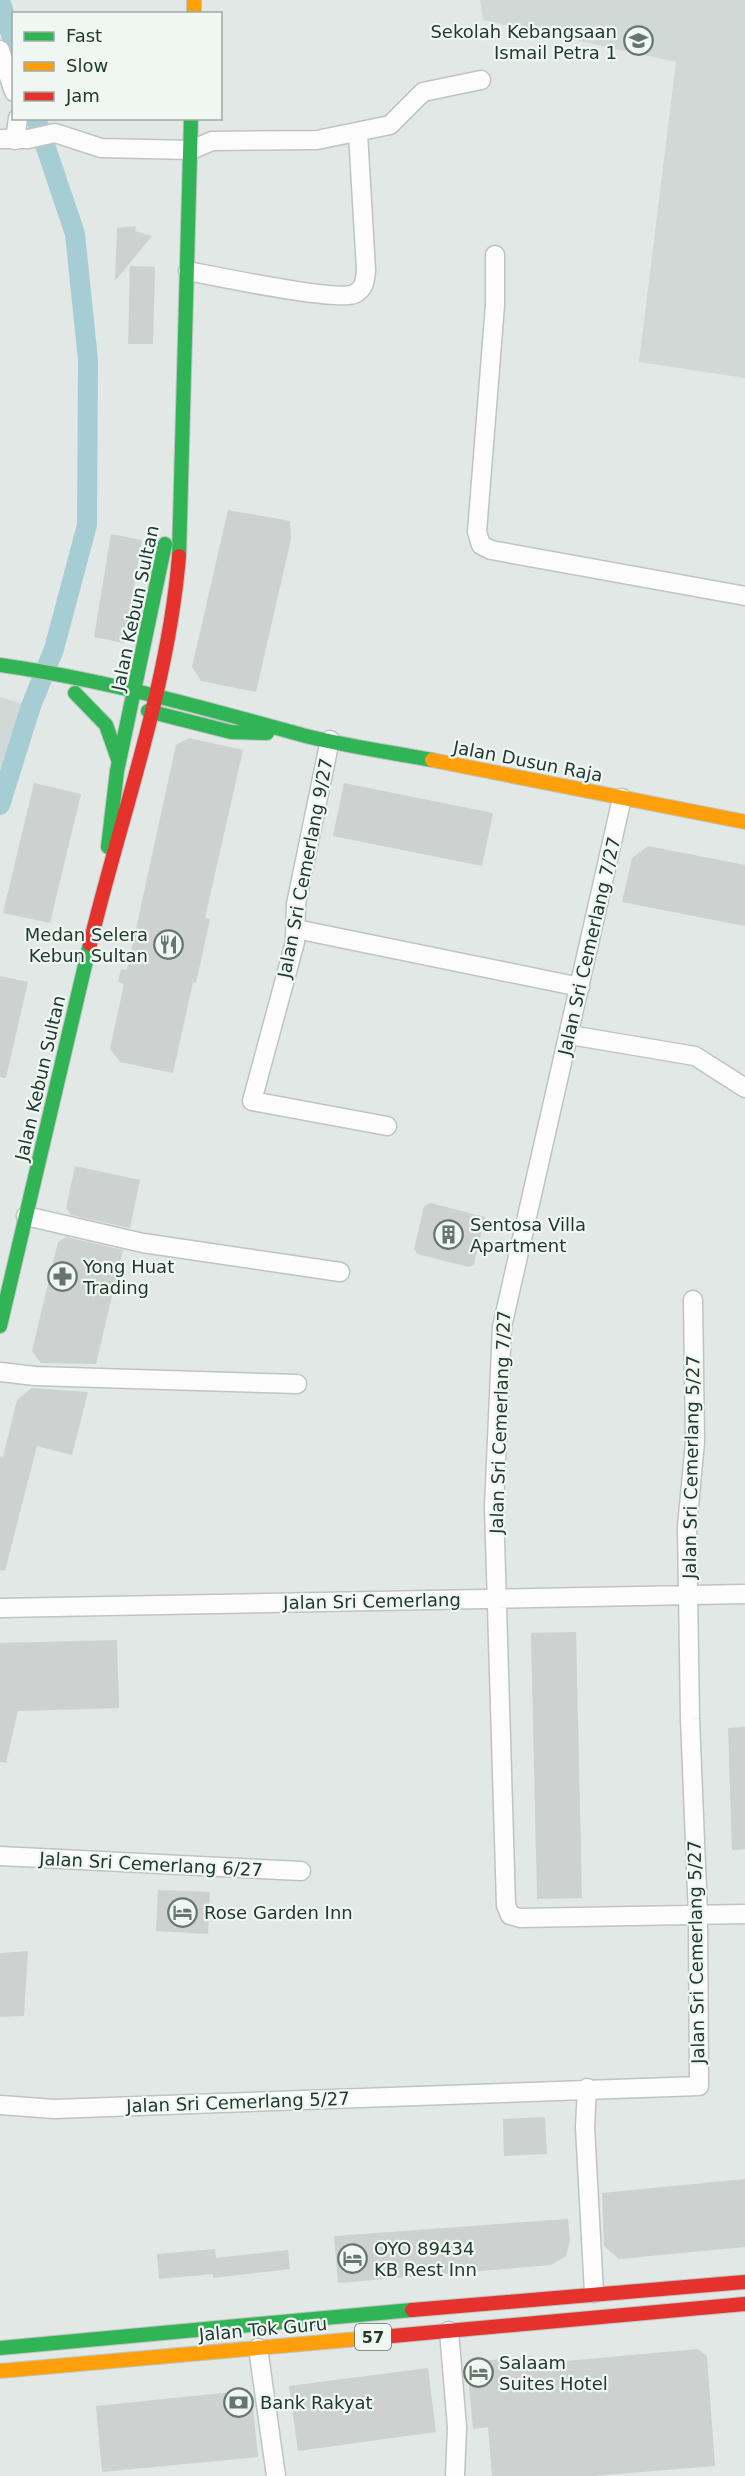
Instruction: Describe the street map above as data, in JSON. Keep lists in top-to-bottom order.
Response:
{
  "streets": {
    "main road": [
      "Jalan Kebun Sultan",
      "Jalan Dusun Raja",
      "Jalan Tok Guru",
      "57"
    ],
    "street": [
      "Jalan Sri Cemerlang 9/27",
      "Jalan Sri Cemerlang 7/27",
      "Jalan Sri Cemerlang 5/27",
      "Jalan Sri Cemerlang",
      "Jalan Sri Cemerlang 6/27"
    ]
  },
  "crossings": [
    ["Jalan Kebun Sultan", "Jalan Dusun Raja"],
    ["Jalan Dusun Raja", "Jalan Sri Cemerlang 9/27"],
    ["Jalan Dusun Raja", "Jalan Sri Cemerlang 7/27"],
    ["Jalan Sri Cemerlang 7/27", "Jalan Sri Cemerlang 5/27"],
    ["Jalan Sri Cemerlang 7/27", "Jalan Sri Cemerlang"],
    ["Jalan Sri Cemerlang 5/27", "Jalan Sri Cemerlang"]
  ],
  "places": {
    "school or university": ["Sekolah Kebangsaan Ismail Petra 1"],
    "restaurant": ["Medan Selera Kebun Sultan"],
    "building": ["Sentosa Villa Apartment"],
    "pharmacy": ["Yong Huat Trading"],
    "hotel": ["Rose Garden Inn", "OYO 89434 KB Rest Inn", "Salaam Suites Hotel"],
    "bank": ["Bank Rakyat"]
  },
  "legend": ["Fast", "Slow", "Jam"]
}
